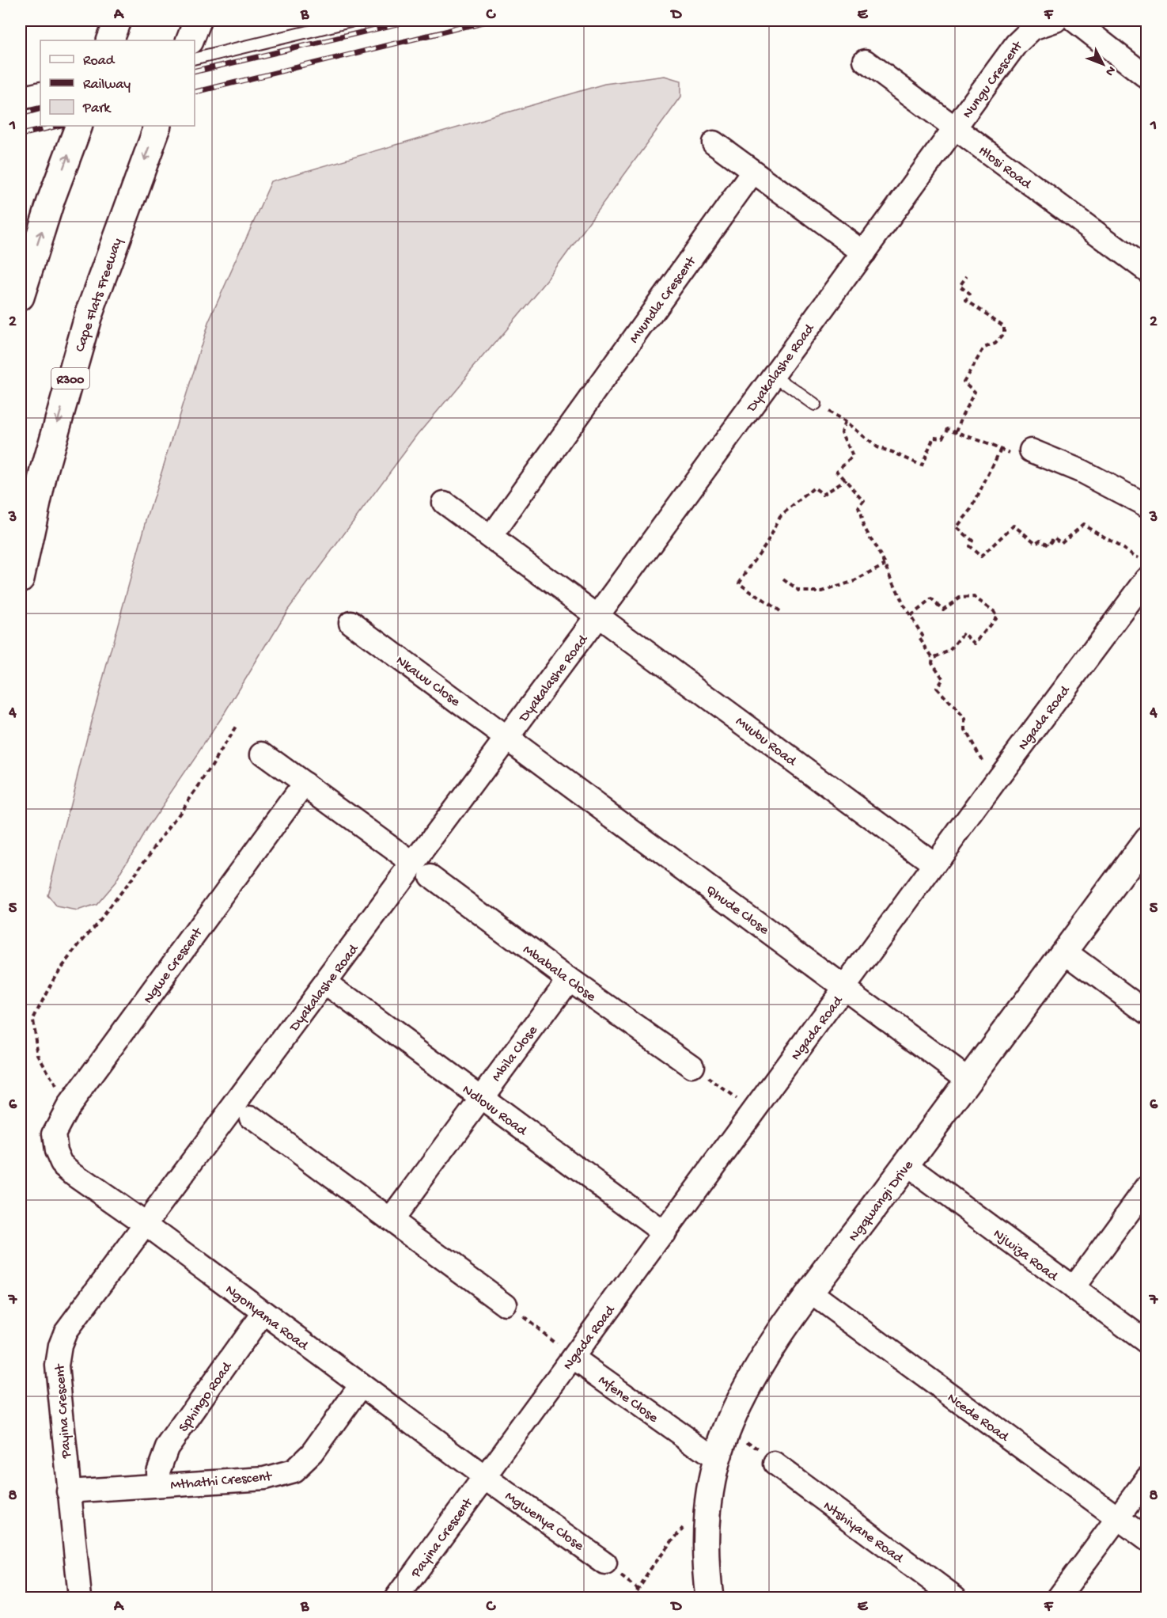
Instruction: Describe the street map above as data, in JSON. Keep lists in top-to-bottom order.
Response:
{
  "streets": {
    "main road": ["Cape Flats Freeway", "R300", "Ngqwangi Drive"],
    "street": [
      "Nungu Crescent",
      "Hlosi Road",
      "Mvundla Crescent",
      "Dyakalashe Road",
      "Nkawu Close",
      "Ngada Road",
      "Mvubu Road",
      "Qhude Close",
      "Ngwe Crescent",
      "Mbabala Close",
      "Mbila Close",
      "Ndlovu Road",
      "Njwiza Road",
      "Ngonyama Road",
      "Sphingo Road",
      "Mfene Close",
      "Payina Crescent",
      "Ncede Road",
      "Mthathi Crescent",
      "Mgwenya Close",
      "Ntshiyane Road"
    ]
  },
  "crossings": [
    ["Nungu Crescent", "Hlosi Road"],
    ["Nungu Crescent", "Dyakalashe Road"],
    ["Hlosi Road", "Dyakalashe Road"],
    ["Dyakalashe Road", "Nkawu Close"],
    ["Dyakalashe Road", "Mvubu Road"],
    ["Dyakalashe Road", "Qhude Close"],
    ["Dyakalashe Road", "Mbabala Close"],
    ["Dyakalashe Road", "Ndlovu Road"],
    ["Dyakalashe Road", "Ngonyama Road"],
    ["Dyakalashe Road", "Payina Crescent"],
    ["Nkawu Close", "Qhude Close"],
    ["Ngada Road", "Mvubu Road"],
    ["Ngada Road", "Qhude Close"],
    ["Ngada Road", "Ndlovu Road"],
    ["Ngada Road", "Ngonyama Road"],
    ["Ngada Road", "Mfene Close"],
    ["Ngada Road", "Payina Crescent"],
    ["Ngada Road", "Mgwenya Close"],
    ["Qhude Close", "Ngqwangi Drive"],
    ["Ngwe Crescent", "Ngonyama Road"],
    ["Mbabala Close", "Mbila Close"],
    ["Mbila Close", "Ndlovu Road"],
    ["Ngqwangi Drive", "Njwiza Road"],
    ["Ngqwangi Drive", "Mfene Close"],
    ["Ngqwangi Drive", "Ncede Road"],
    ["Ngonyama Road", "Sphingo Road"],
    ["Ngonyama Road", "Payina Crescent"],
    ["Ngonyama Road", "Mthathi Crescent"],
    ["Ngonyama Road", "Mgwenya Close"],
    ["Sphingo Road", "Mthathi Crescent"],
    ["Payina Crescent", "Mthathi Crescent"],
    ["Payina Crescent", "Mgwenya Close"]
  ],
  "legend": ["Road", "Railway", "Park"],
  "north": "bottom right",
  "grid": {
    "columns": [
      "A",
      "B",
      "C",
      "D",
      "E",
      "F"
    ],
    "rows": [
      "1",
      "2",
      "3",
      "4",
      "5",
      "6",
      "7",
      "8"
    ]
  }
}
